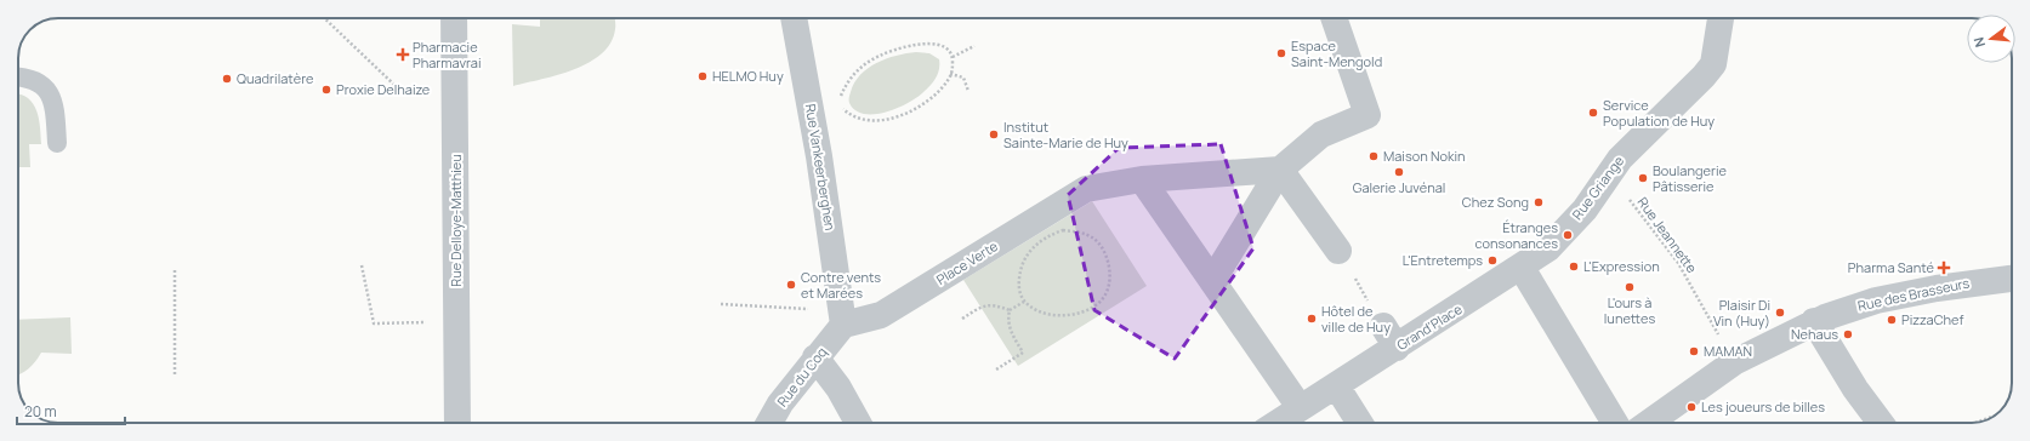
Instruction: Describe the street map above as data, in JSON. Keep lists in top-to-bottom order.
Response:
{
  "streets": {
    "street": [
      "Rue Vankeerberghen",
      "Rue Griange",
      "Rue Delloye-Matthieu",
      "Place Verte",
      "Rue des Brasseurs",
      "Grand'Place",
      "Rue du Coq"
    ],
    "path": ["Rue Jeannette"]
  },
  "crossings": [
    ["Rue Vankeerberghen", "Place Verte"],
    ["Rue Vankeerberghen", "Rue du Coq"],
    ["Rue Griange", "Rue Jeannette"],
    ["Rue Griange", "Grand'Place"],
    ["Rue Jeannette", "Rue des Brasseurs"],
    ["Place Verte", "Rue du Coq"]
  ],
  "places": {
    "other": [
      "Espace Saint-Mengold",
      "HELMO Huy",
      "Quadrilatère",
      "Proxie Delhaize",
      "Service Population de Huy",
      "Institut Sainte-Marie de Huy",
      "Maison Nokin",
      "Galerie Juvénal",
      "Boulangerie Pâtisserie",
      "Chez Song",
      "Étranges consonances",
      "L'Entretemps",
      "L'Expression",
      "Contre vents et Marées",
      "L'ours à lunettes",
      "Plaisir Di Vin (Huy)",
      "Hôtel de ville de Huy",
      "PizzaChef",
      "Nehaus",
      "MAMAN",
      "Les joueurs de billes"
    ],
    "health": ["Pharmacie Pharmavrai", "Pharma Santé"]
  },
  "scale_bar": "20 m",
  "north": "left"
}
